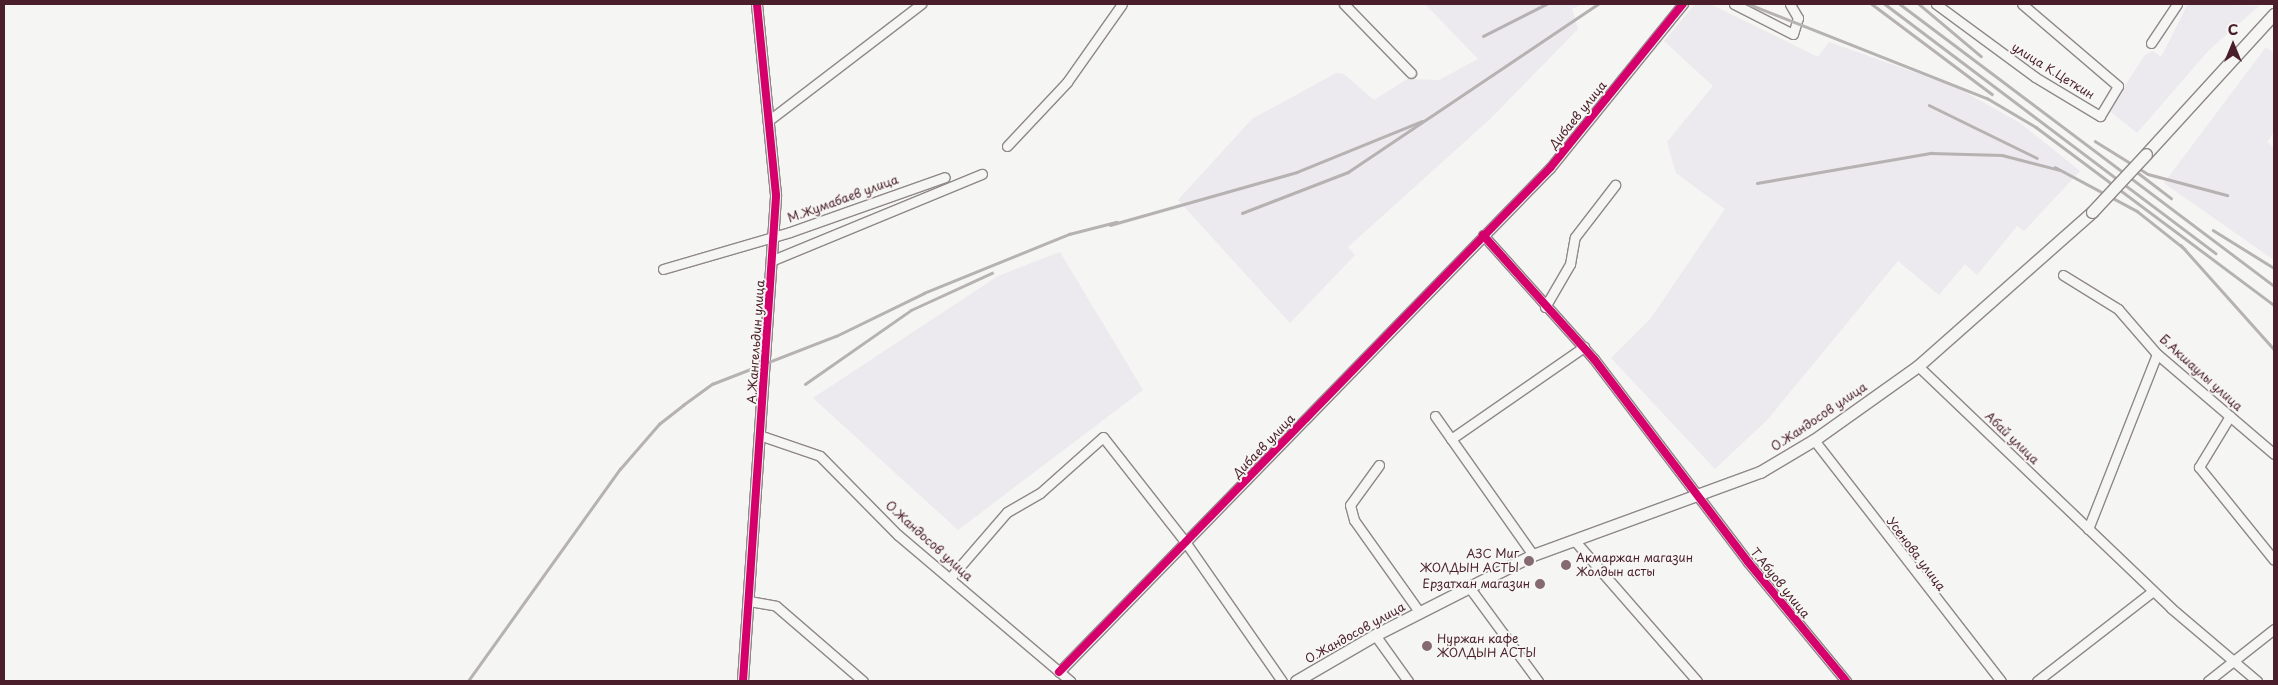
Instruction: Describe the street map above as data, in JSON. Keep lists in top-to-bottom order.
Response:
{
  "streets": {
    "main road": ["О.Жандосов улица"],
    "street": [
      "улица К.Цеткин",
      "Дибаев улица",
      "М.Жумабаев улица",
      "А.Жангельдин улица",
      "Б.Акшаулы улица",
      "Абай улица",
      "Усенова улица",
      "Т.Абуов улица"
    ]
  },
  "crossings": [
    ["Дибаев улица", "О.Жандосов улица"],
    ["М.Жумабаев улица", "А.Жангельдин улица"],
    ["А.Жангельдин улица", "О.Жандосов улица"],
    ["О.Жандосов улица", "Абай улица"],
    ["О.Жандосов улица", "Усенова улица"],
    ["О.Жандосов улица", "Т.Абуов улица"]
  ],
  "places": [
    "АЗС Миг ЖОЛДЫН АСТЫ",
    "Акмаржан магазин Жолдын асты",
    "Ерзатхан магазин",
    "Нуржан кафе ЖОЛДЫН АСТЫ"
  ],
  "north": "top"
}
